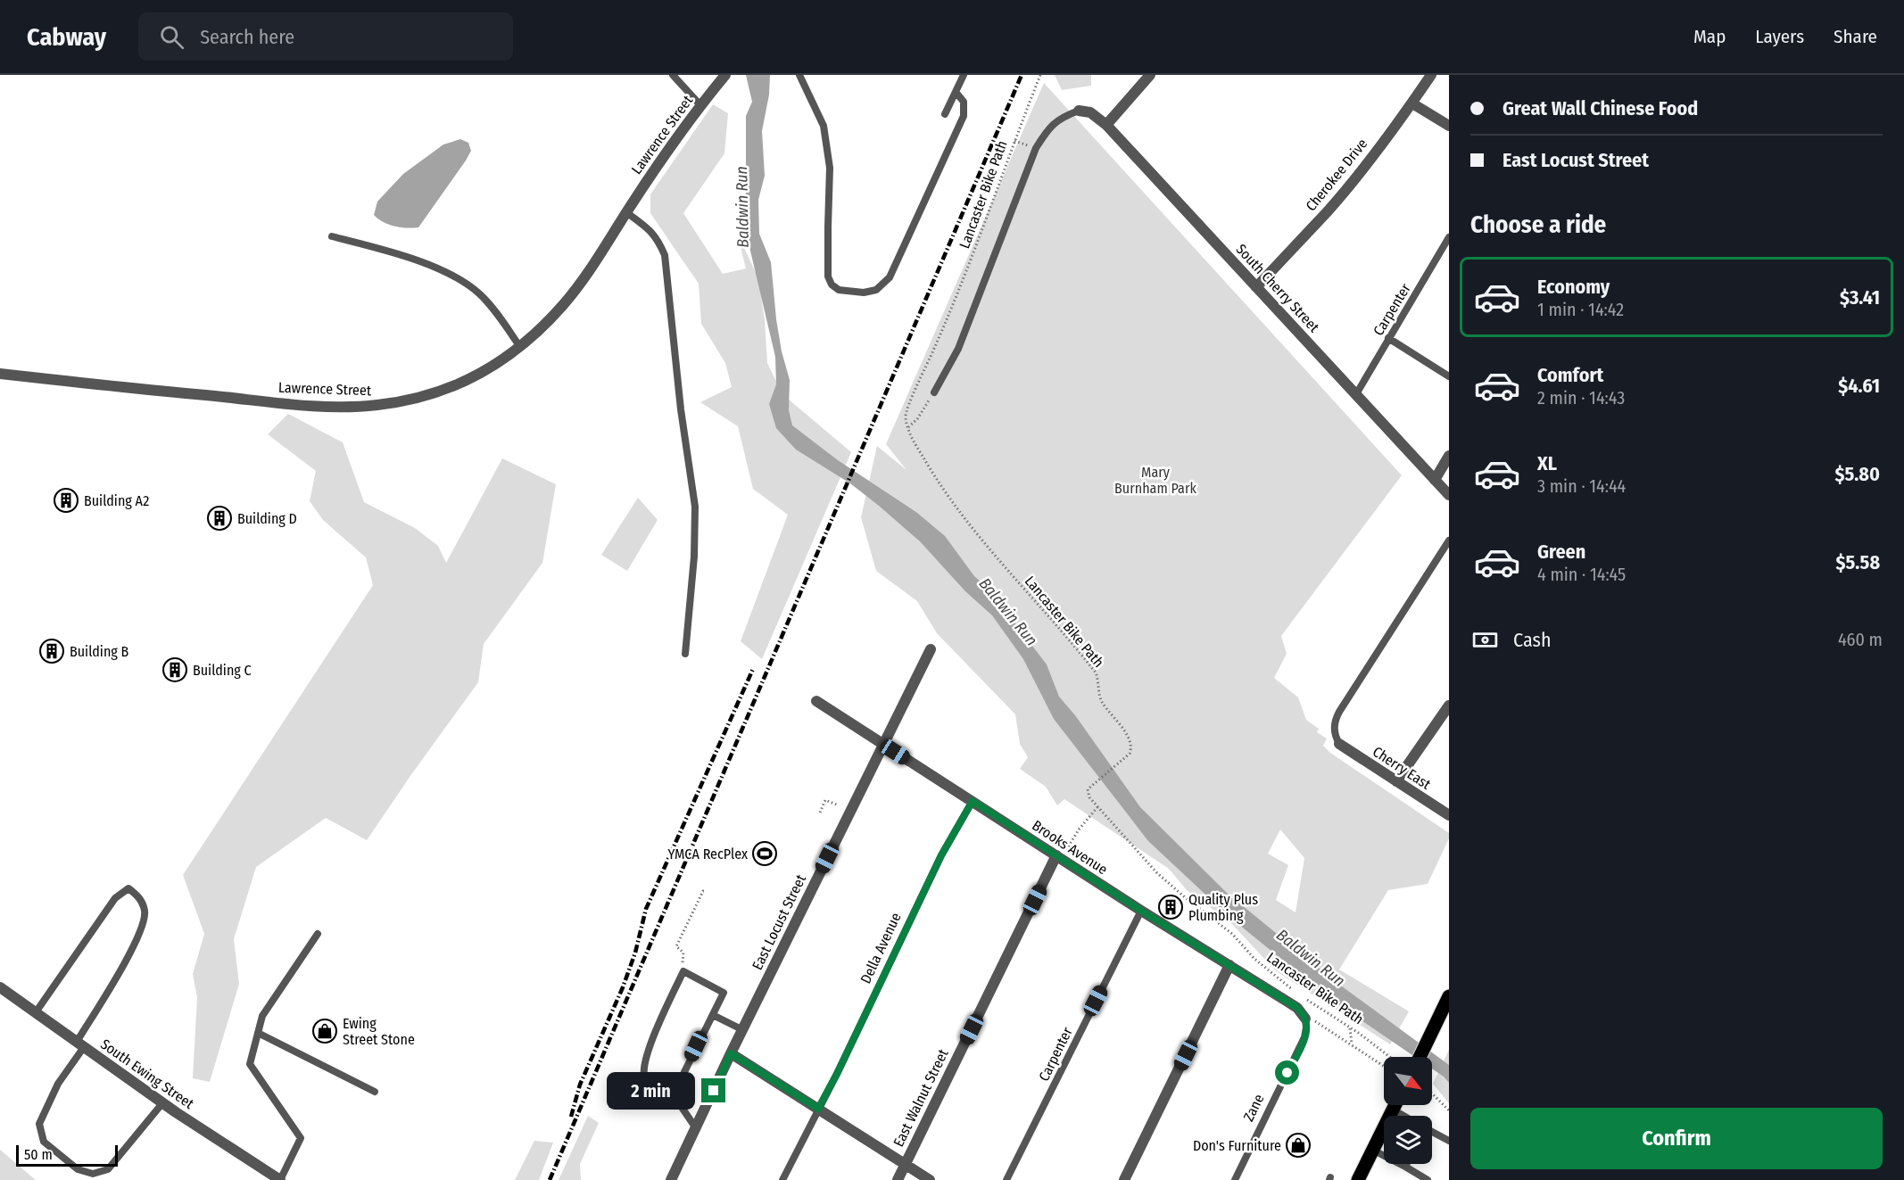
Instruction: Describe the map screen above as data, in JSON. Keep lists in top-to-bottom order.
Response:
{
  "streets": {
    "street": [
      "Lawrence Street",
      "Cherokee Drive",
      "South Cherry Street",
      "Cherry East",
      "Brooks Avenue",
      "East Locust Street",
      "South Ewing Street",
      "East Walnut Street"
    ],
    "lane": ["Carpenter", "Della Avenue", "Zane"],
    "path": ["Lancaster Bike Path"]
  },
  "crossings": [
    ["Cherokee Drive", "South Cherry Street"],
    ["South Cherry Street", "Carpenter"],
    ["Carpenter", "Brooks Avenue"],
    ["Brooks Avenue", "East Locust Street"],
    ["Brooks Avenue", "Della Avenue"],
    ["Brooks Avenue", "East Walnut Street"],
    ["Brooks Avenue", "Zane"]
  ],
  "water": ["Baldwin Run"],
  "parks": ["Mary Burnham Park"],
  "places": {
    "building": [
      "Building A2",
      "Building D",
      "Building B",
      "Building C",
      "Quality Plus Plumbing"
    ],
    "sports": ["YMCA RecPlex"],
    "shop": ["Ewing Street Stone", "Don's Furniture"]
  },
  "scale_bar": "50 m",
  "north": "bottom right",
  "page": {
    "header": "Cabway",
    "search": "Search here",
    "nav": ["Map", "Layers", "Share"],
    "banner": ["Great Wall Chinese Food", "East Locust Street"],
    "heading": "Choose a ride",
    "list": [
      {
        "name": "Economy",
        "note": "1 min · 14:42",
        "value": "$3.41"
      },
      {
        "name": "Comfort",
        "note": "2 min · 14:43",
        "value": "$4.61"
      },
      {
        "name": "XL",
        "note": "3 min · 14:44",
        "value": "$5.80"
      },
      {
        "name": "Green",
        "note": "4 min · 14:45",
        "value": "$5.58"
      }
    ],
    "pay": ["Cash", "460 m"],
    "bubble": "2 min",
    "buttons": "Confirm",
    "scale": "50 m"
  }
}
